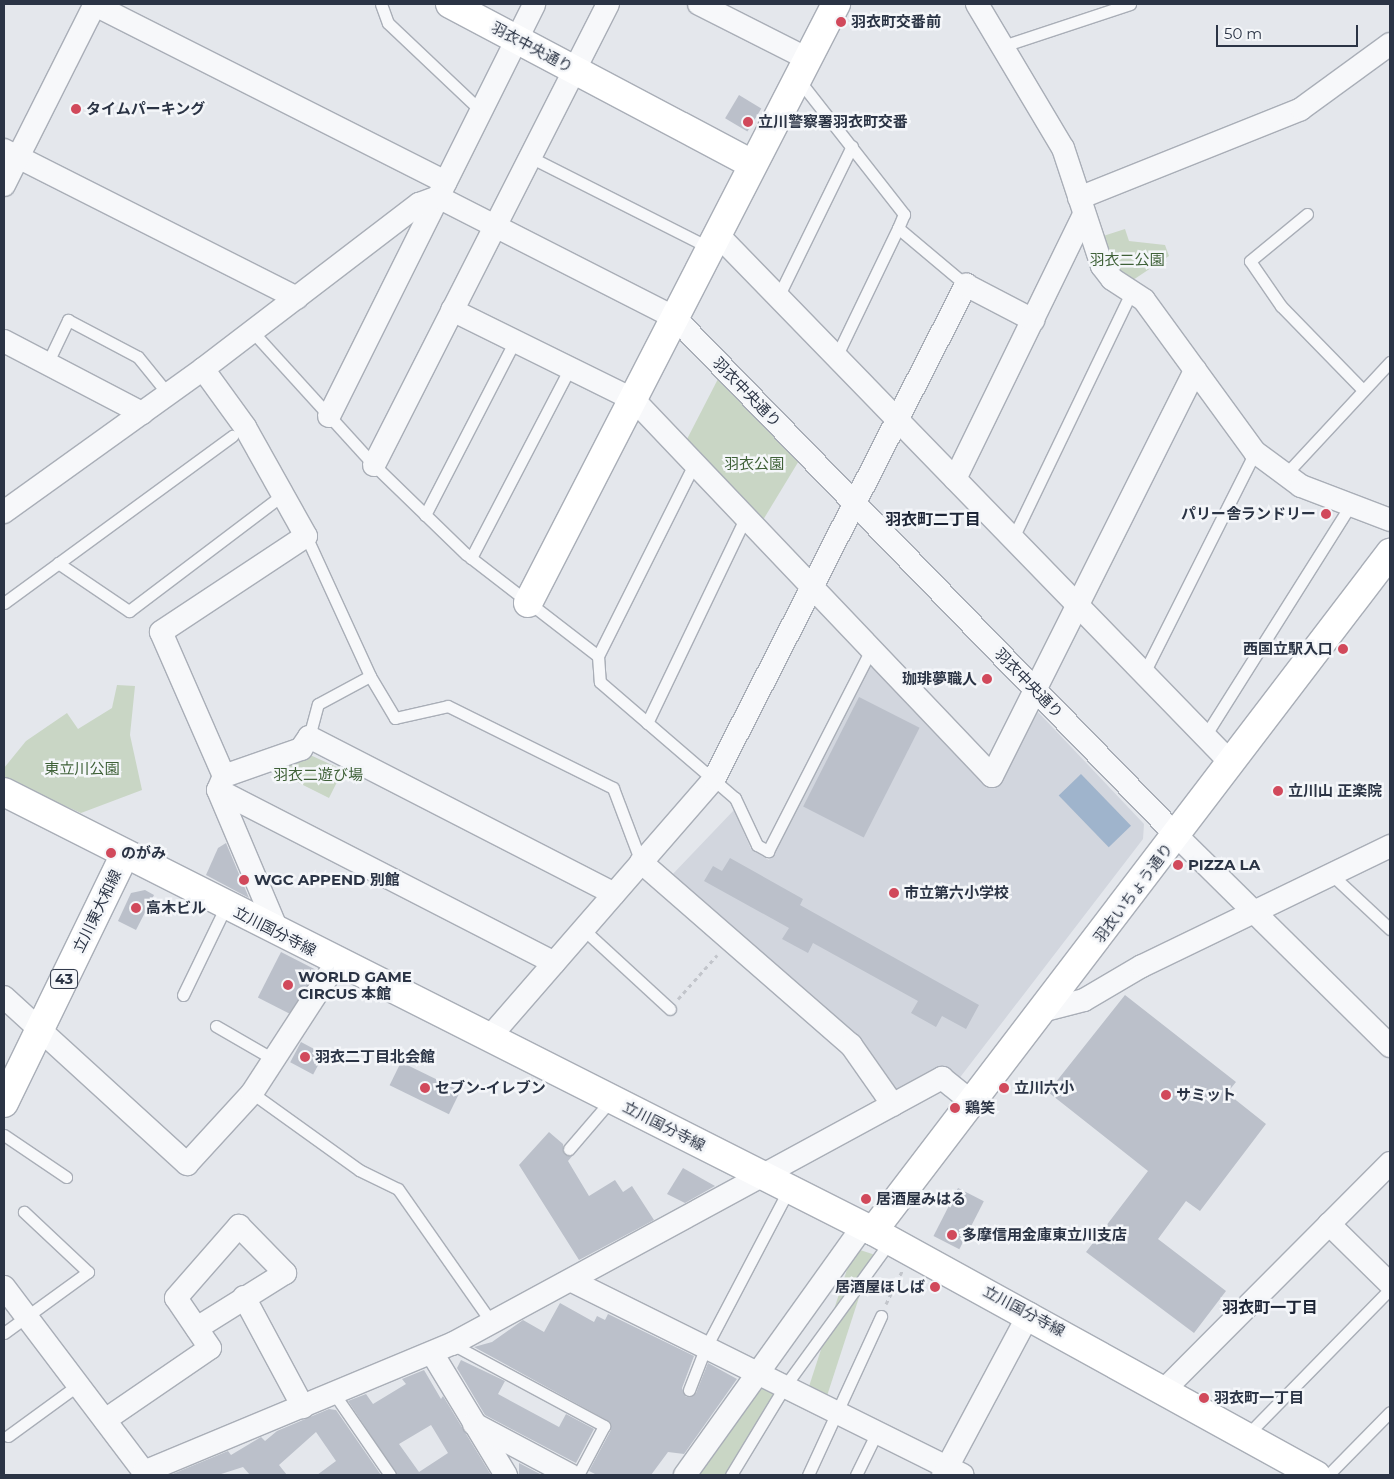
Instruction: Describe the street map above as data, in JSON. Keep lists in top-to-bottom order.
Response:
{
  "streets": {
    "street": [
      "羽衣中央通り",
      "羽衣いちょう通り",
      "立川東大和線",
      "立川国分寺線",
      "43"
    ]
  },
  "crossings": [
    ["羽衣中央通り", "羽衣いちょう通り"],
    ["羽衣いちょう通り", "立川国分寺線"],
    ["立川東大和線", "立川国分寺線"]
  ],
  "districts": ["羽衣町二丁目", "羽衣町一丁目"],
  "parks": [
    "羽衣二公園",
    "羽衣公園",
    "東立川公園",
    "羽衣二遊び場"
  ],
  "places": [
    "羽衣町交番前",
    "タイムパーキング",
    "立川警察署羽衣町交番",
    "パリー舎ランドリー",
    "西国立駅入口",
    "珈琲夢職人",
    "立川山 正楽院",
    "のがみ",
    "PIZZA LA",
    "WGC APPEND 別館",
    "市立第六小学校",
    "高木ビル",
    "WORLD GAME CIRCUS 本館",
    "羽衣二丁目北会館",
    "セブン-イレブン",
    "立川六小",
    "サミット",
    "鶏笑",
    "居酒屋みはる",
    "多摩信用金庫東立川支店",
    "居酒屋ほしば",
    "羽衣町一丁目"
  ],
  "scale_bar": "50 m"
}
